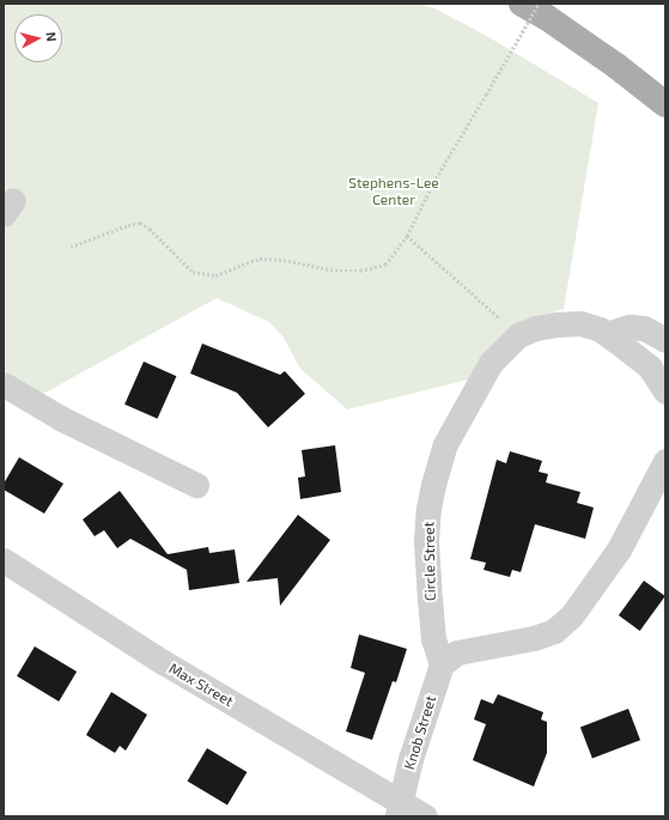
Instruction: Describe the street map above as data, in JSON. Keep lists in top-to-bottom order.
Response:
{
  "streets": {
    "street": ["Circle Street", "Max Street", "Knob Street"]
  },
  "crossings": [
    ["Circle Street", "Knob Street"],
    ["Max Street", "Knob Street"]
  ],
  "parks": ["Stephens-Lee Center"],
  "north": "right"
}
